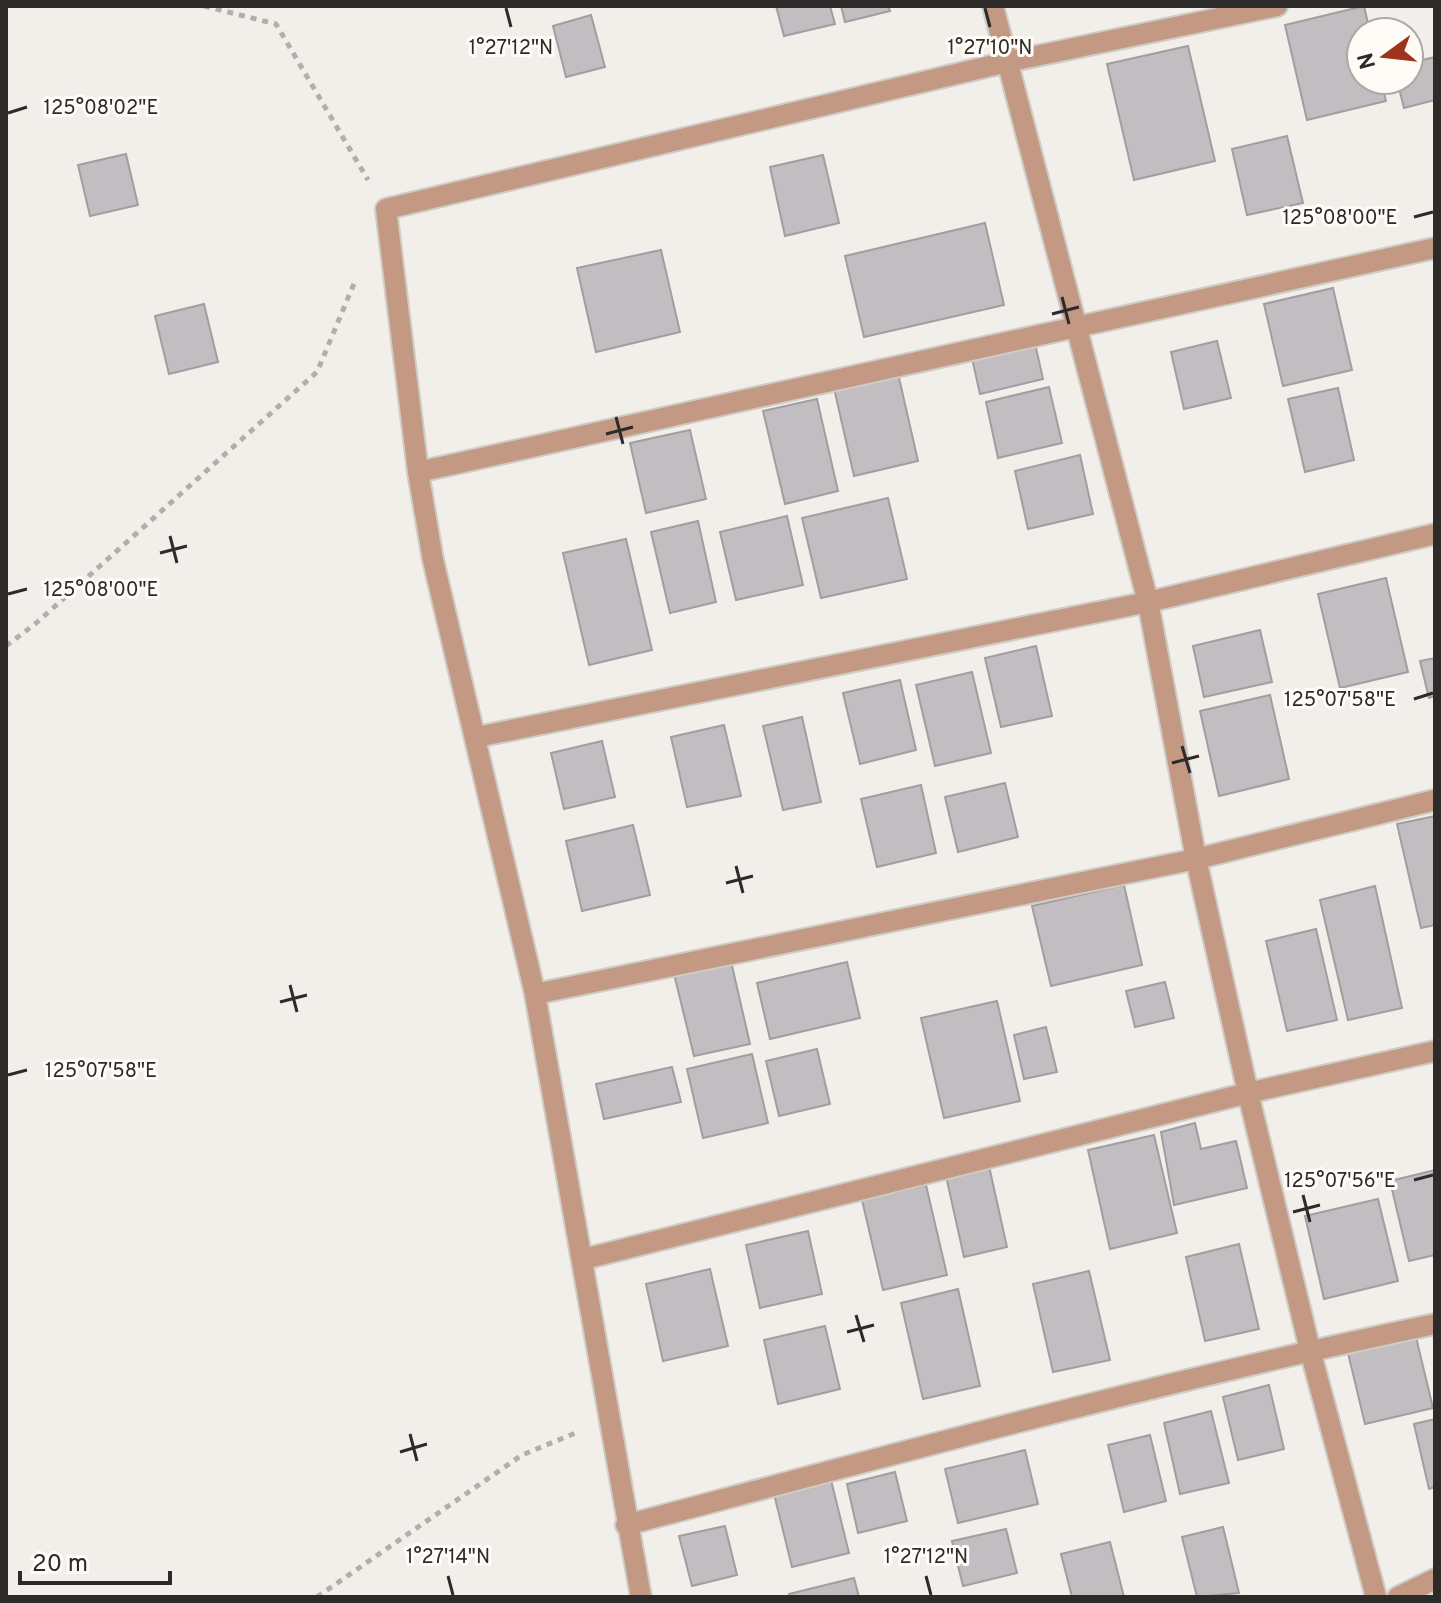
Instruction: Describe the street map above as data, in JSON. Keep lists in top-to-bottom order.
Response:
{
  "scale_bar": "20 m",
  "north": "left",
  "coordinates": [
    "1°27'12\"N",
    "1°27'10\"N",
    "125°08'02\"E",
    "125°08'00\"E",
    "125°07'58\"E",
    "125°07'56\"E",
    "1°27'14\"N"
  ]
}
